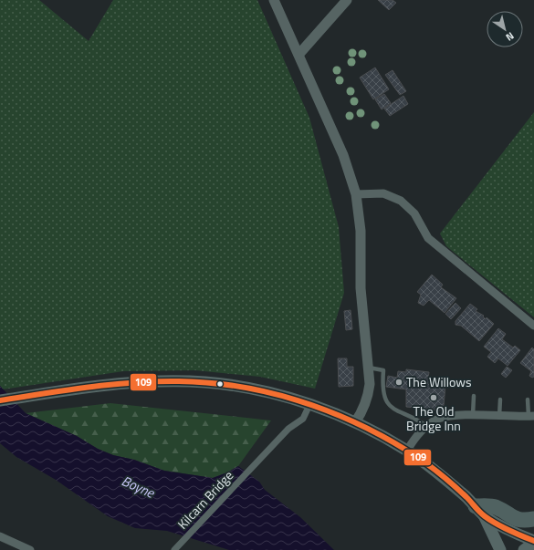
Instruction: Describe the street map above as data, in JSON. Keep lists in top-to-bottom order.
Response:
{
  "streets": {
    "street": ["Kilcarn Bridge"]
  },
  "water": ["Boyne"],
  "places": ["The Willows", "The Old Bridge Inn"],
  "lines": ["transit line 109"],
  "north": "bottom right"
}
